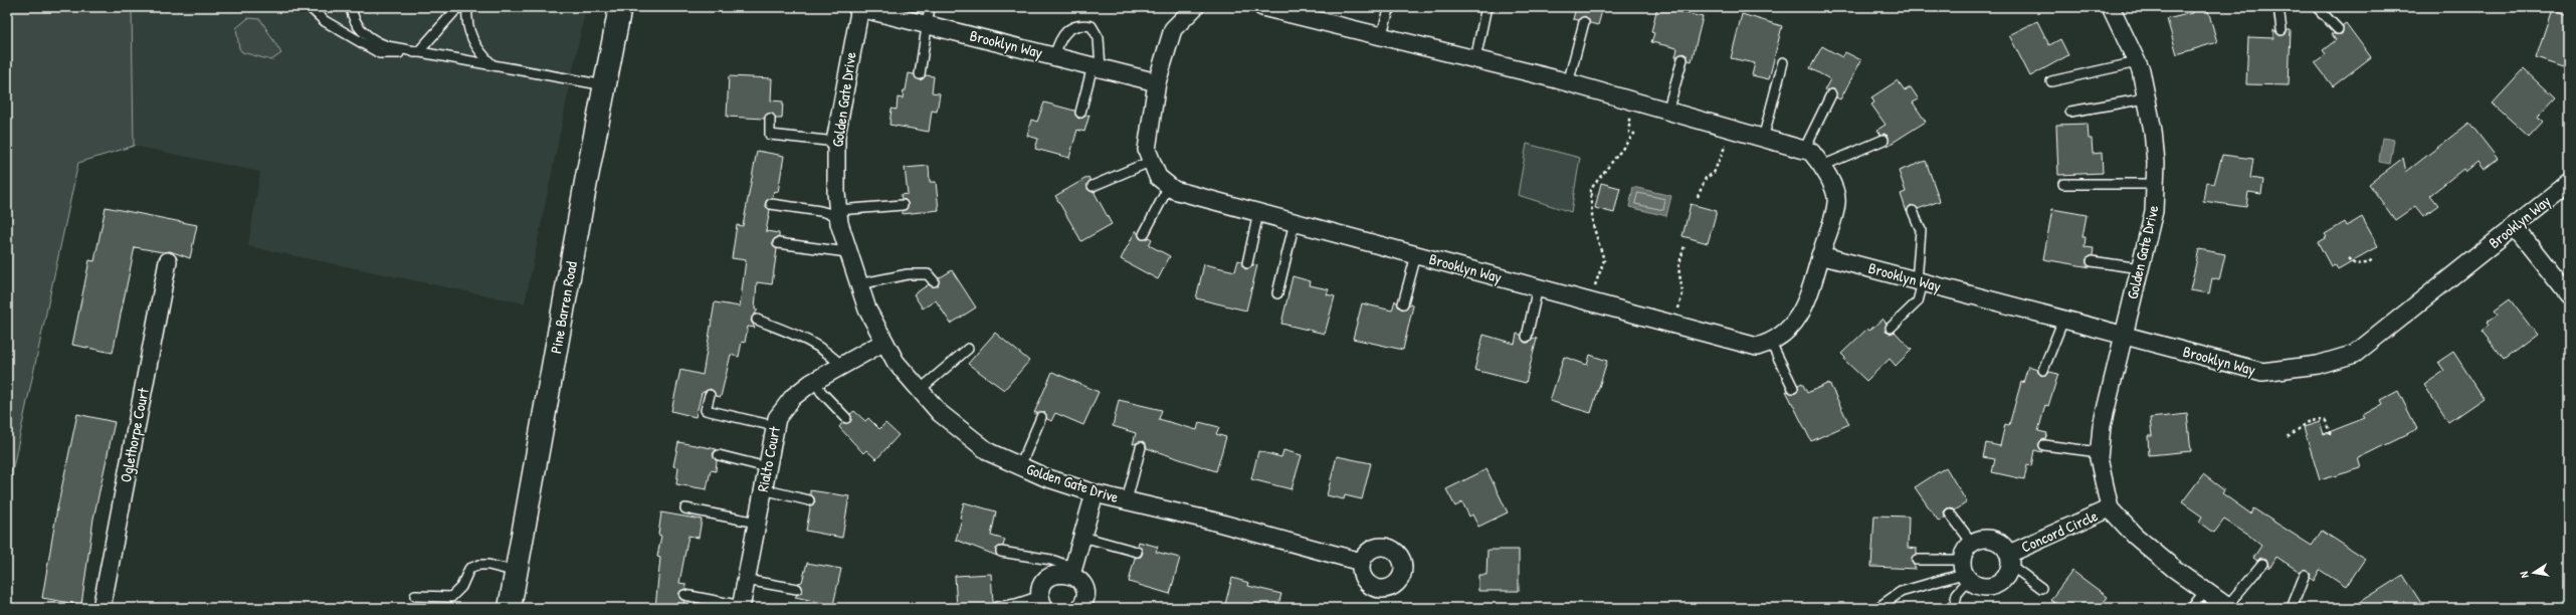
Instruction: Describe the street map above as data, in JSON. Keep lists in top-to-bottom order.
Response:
{
  "streets": {
    "main road": ["Pine Barren Road"],
    "street": [
      "Brooklyn Way",
      "Golden Gate Drive",
      "Oglethorpe Court",
      "Rialto Court",
      "Concord Circle"
    ]
  },
  "crossings": [
    ["Brooklyn Way", "Golden Gate Drive"],
    ["Golden Gate Drive", "Rialto Court"],
    ["Golden Gate Drive", "Concord Circle"]
  ],
  "north": "left"
}
